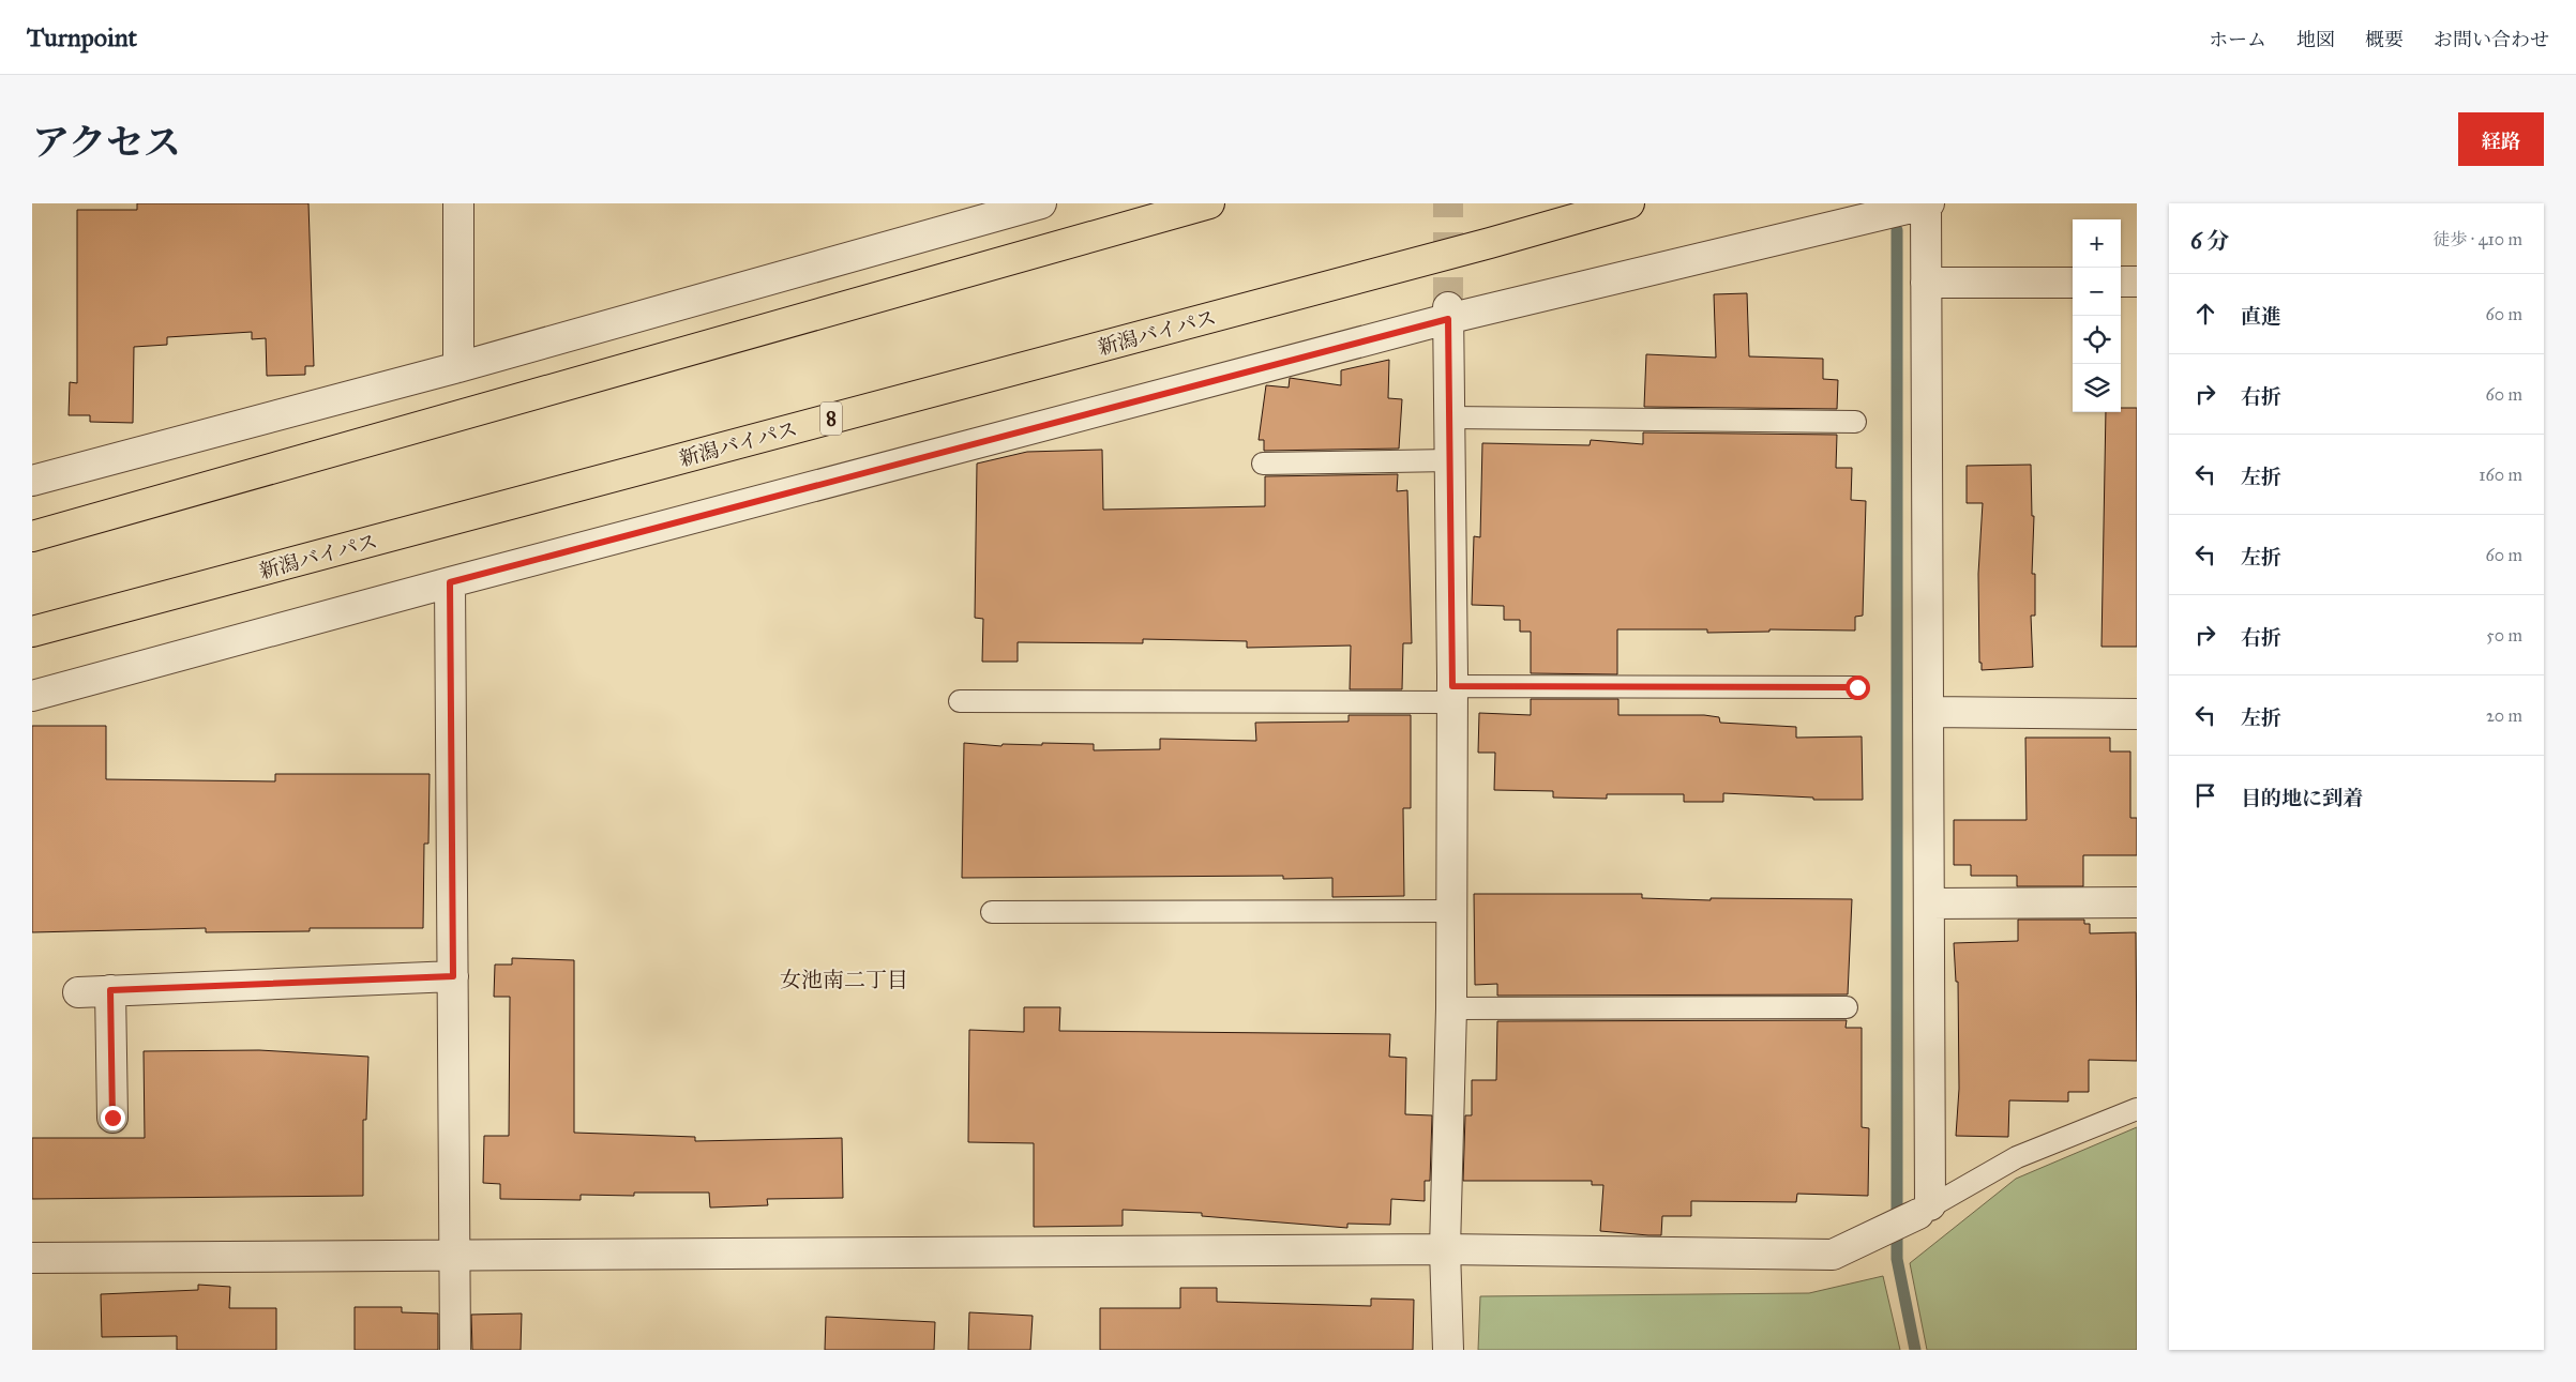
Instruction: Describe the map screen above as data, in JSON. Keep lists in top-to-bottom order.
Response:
{
  "streets": {
    "highway": ["新潟バイパス", "8"]
  },
  "districts": ["女池南二丁目"],
  "page": {
    "header": "Turnpoint",
    "nav": [
      "ホーム",
      "地図",
      "概要",
      "お問い合わせ"
    ],
    "title": "アクセス",
    "buttons": "経路",
    "heading": ["6 分", "徒歩 · 410 m"],
    "map_buttons": ["+", "−"],
    "list": [
      ["直進", "60 m"],
      ["右折", "60 m"],
      ["左折", "160 m"],
      ["左折", "60 m"],
      ["右折", "50 m"],
      ["左折", "20 m"],
      "目的地に到着"
    ]
  }
}
